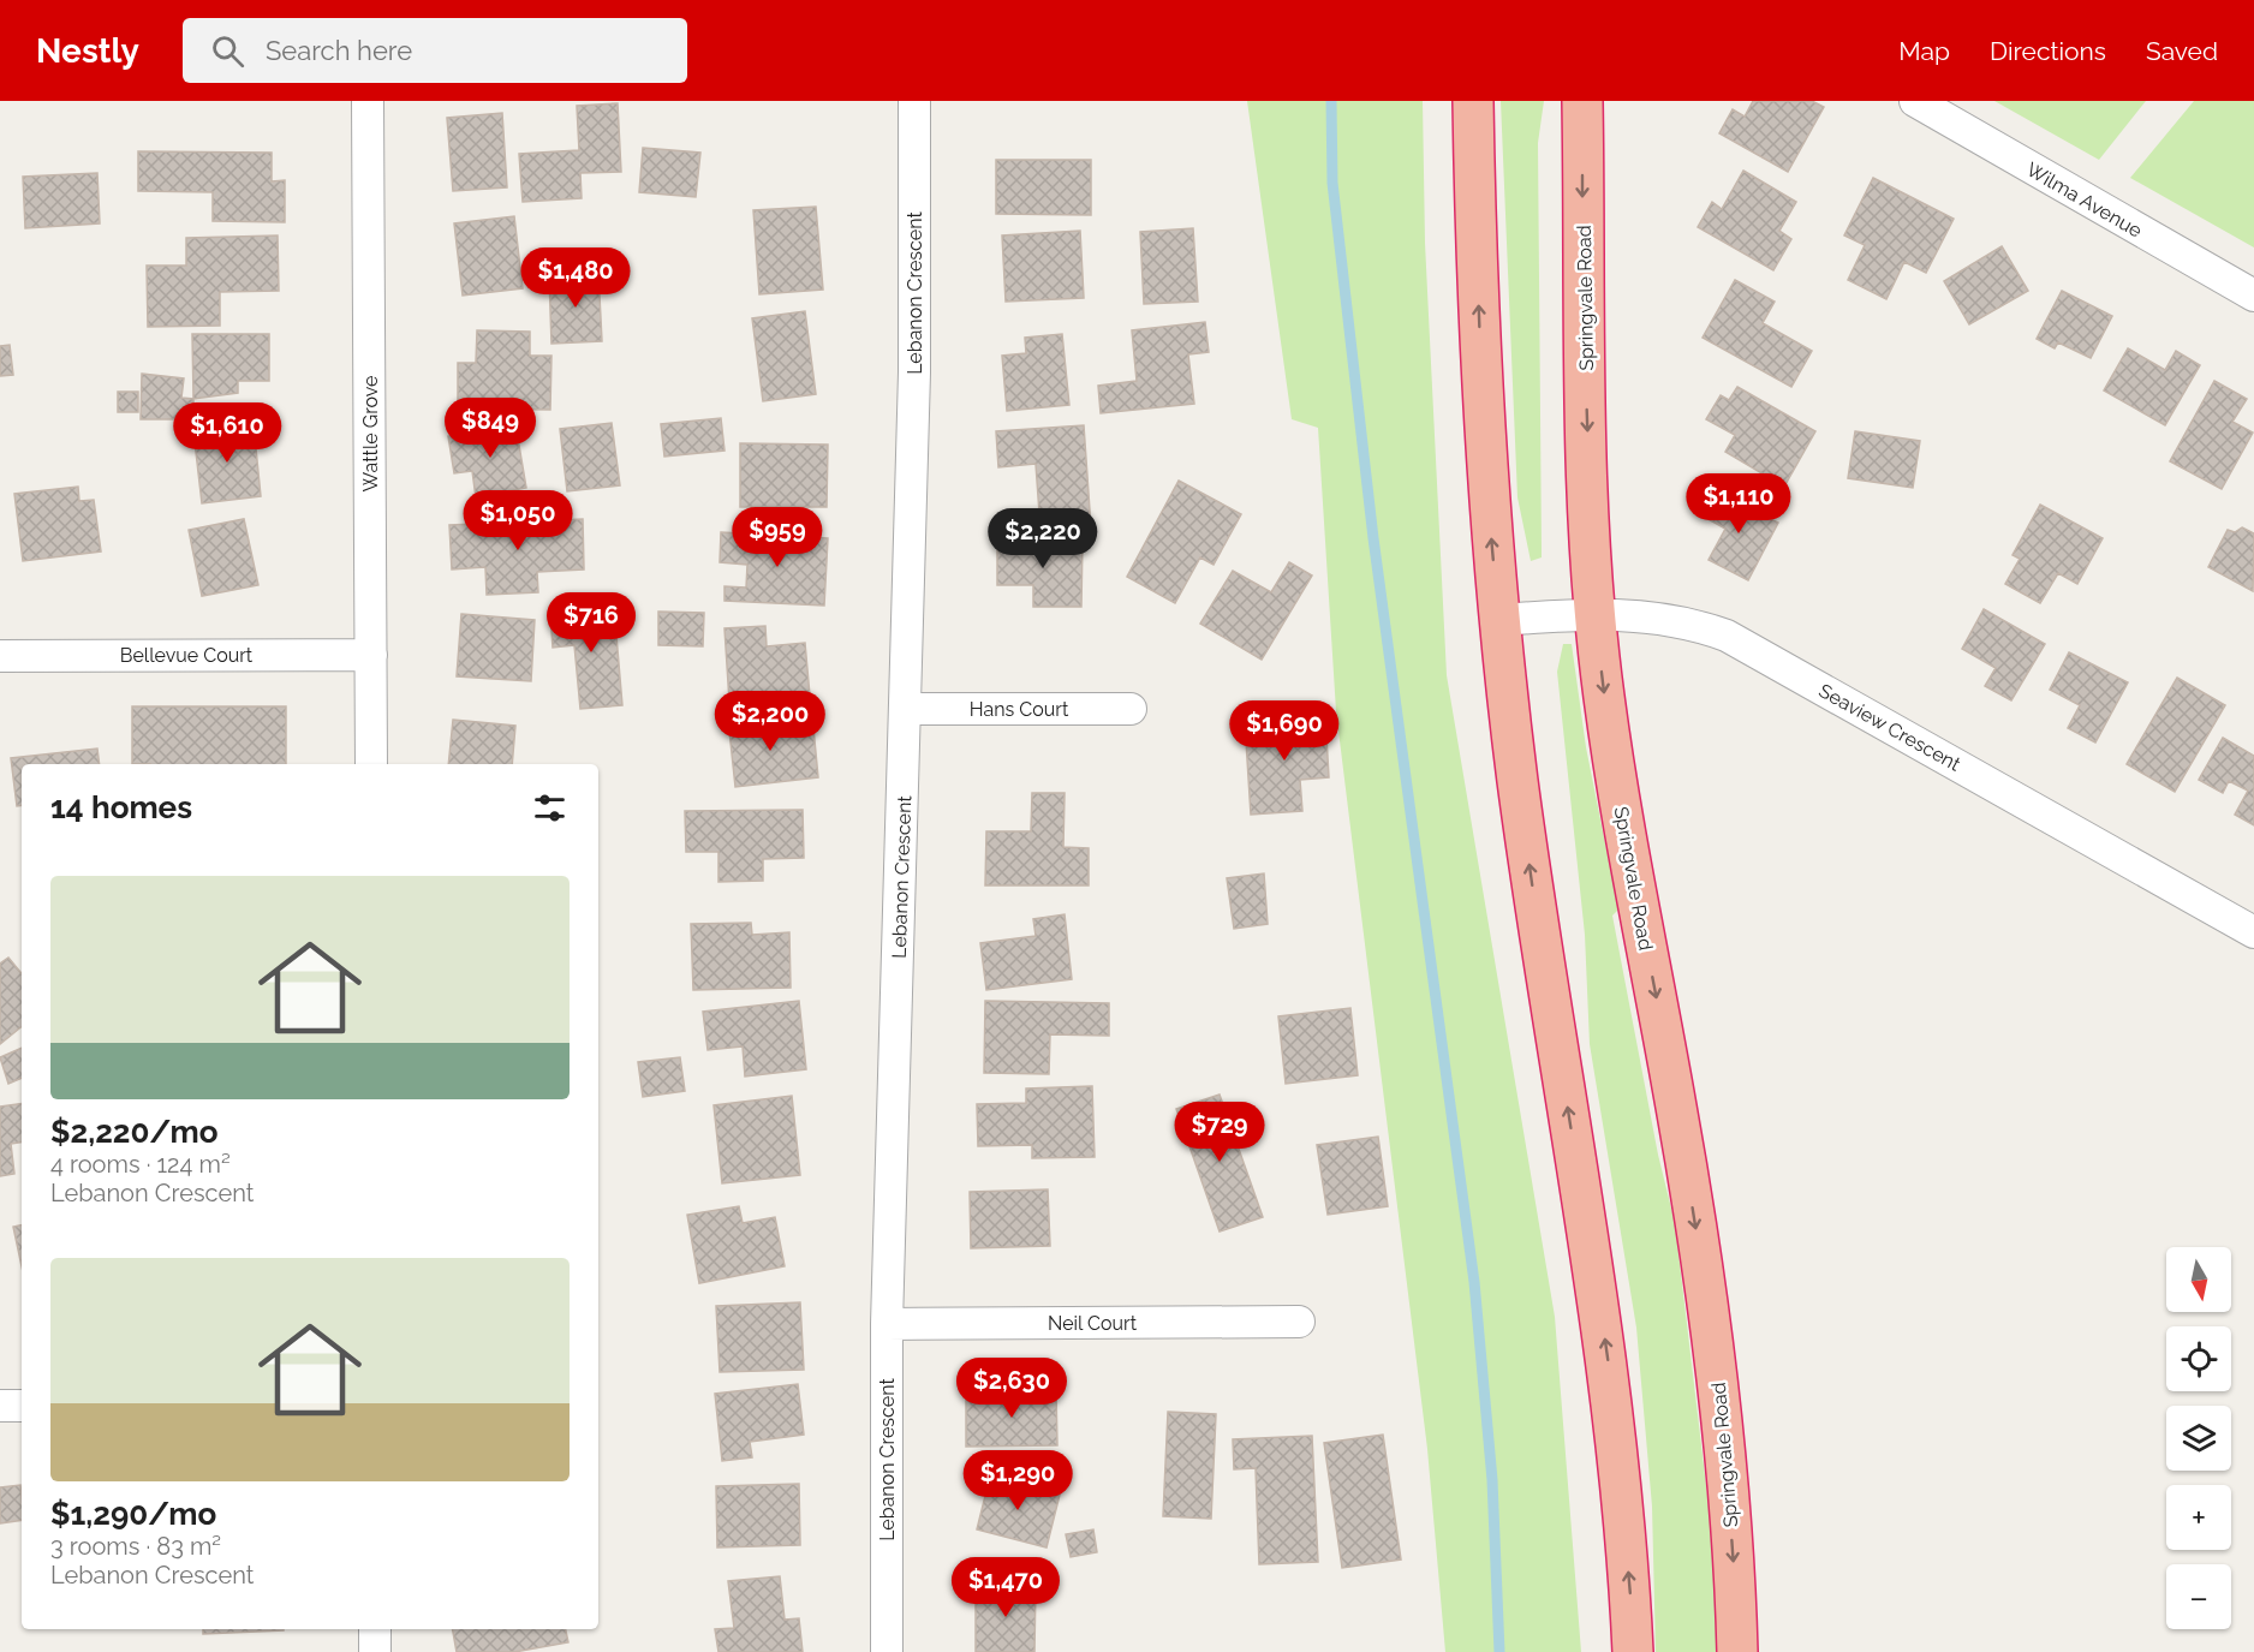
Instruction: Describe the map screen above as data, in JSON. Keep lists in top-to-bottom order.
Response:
{
  "streets": {
    "highway": ["Springvale Road"],
    "street": [
      "Wilma Avenue",
      "Lebanon Crescent",
      "Wattle Grove",
      "Bellevue Court",
      "Hans Court",
      "Seaview Crescent",
      "Neil Court"
    ]
  },
  "crossings": [
    ["Lebanon Crescent", "Hans Court"],
    ["Lebanon Crescent", "Neil Court"],
    ["Springvale Road", "Seaview Crescent"],
    ["Wattle Grove", "Bellevue Court"]
  ],
  "north": "bottom",
  "page": {
    "header": "Nestly",
    "search": "Search here",
    "nav": ["Map", "Directions", "Saved"],
    "price": [
      "$1,480",
      "$849",
      "$1,610",
      "$1,110",
      "$1,050",
      "$959",
      "$2,220",
      "$716",
      "$2,200",
      "$1,690",
      "$729",
      "$2,630",
      "$1,290",
      "$1,470"
    ],
    "heading": "14 homes",
    "list": [
      {
        "name": "$2,220/mo",
        "note": "4 rooms · 124 m² · Lebanon Crescent"
      },
      {
        "name": "$1,290/mo",
        "note": "3 rooms · 83 m² · Lebanon Crescent"
      }
    ],
    "map_buttons": ["+", "−"]
  }
}
